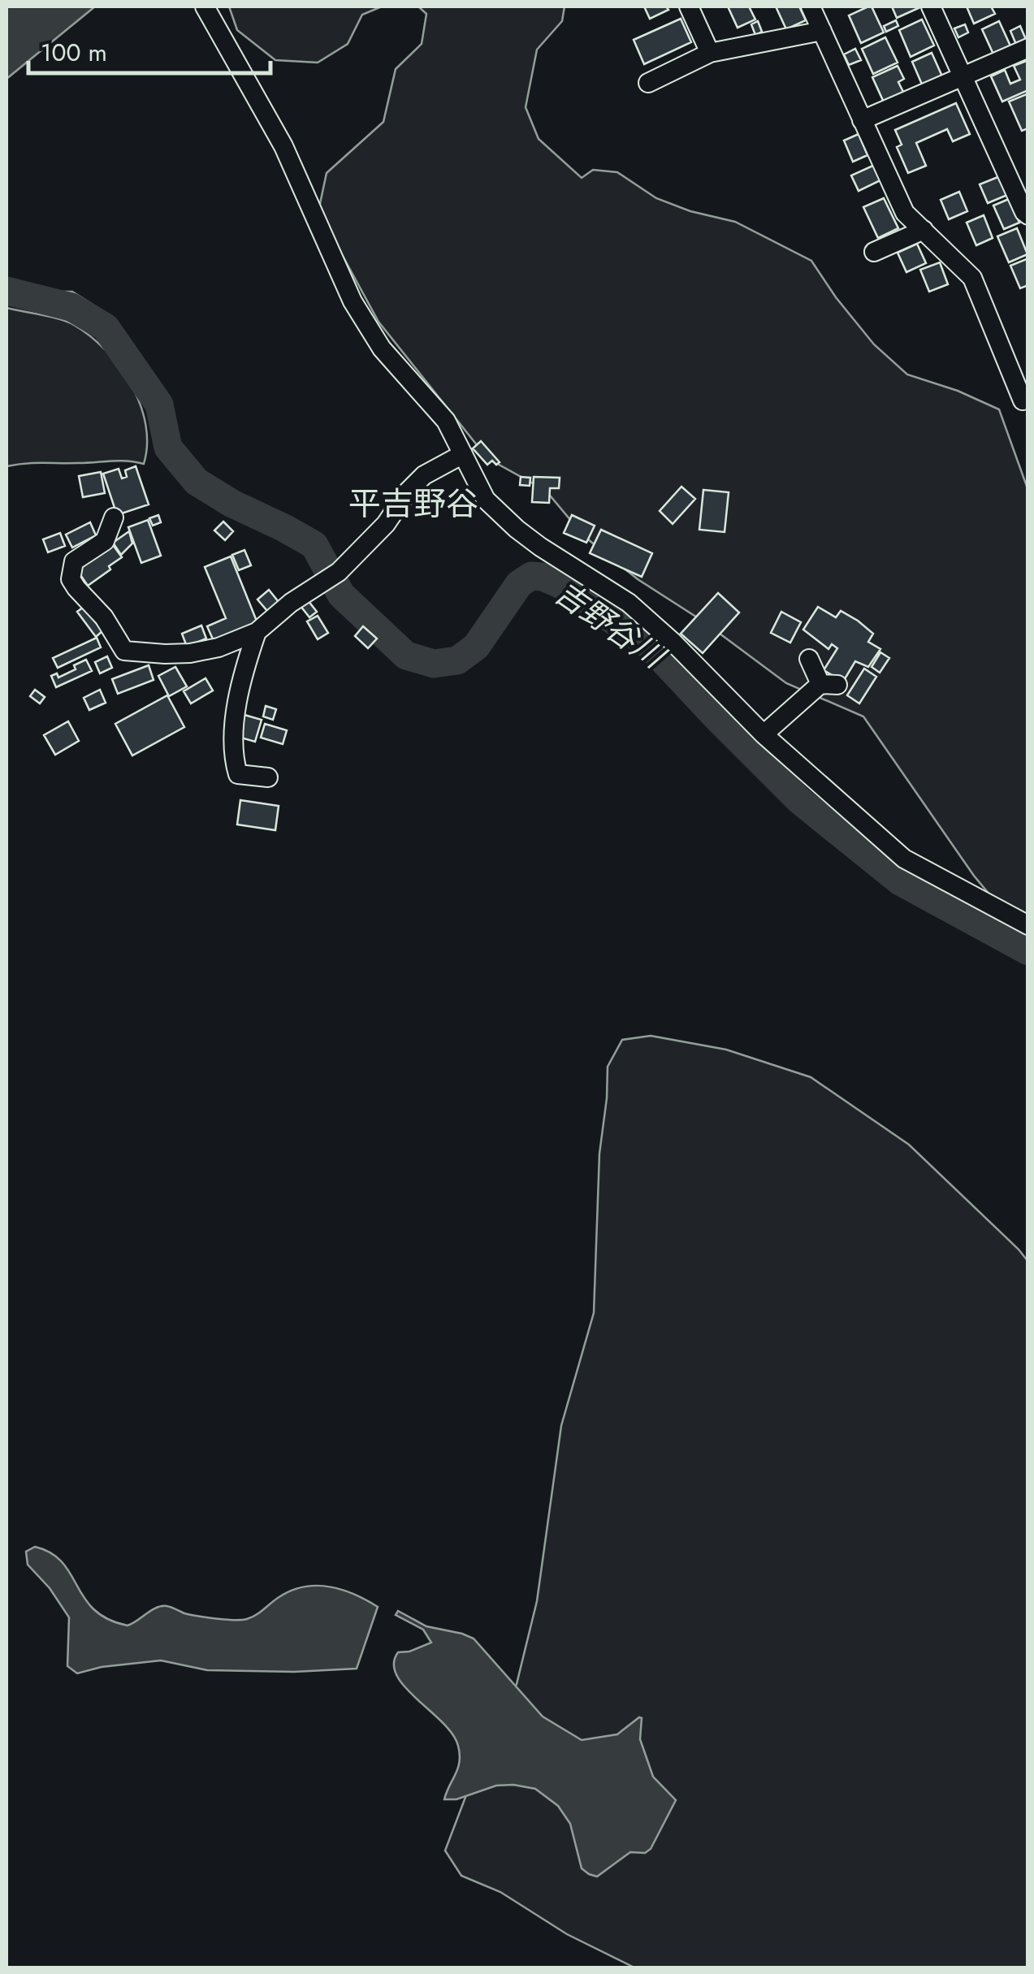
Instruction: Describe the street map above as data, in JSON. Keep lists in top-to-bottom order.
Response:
{
  "districts": ["平吉野谷"],
  "water": ["吉野谷川"],
  "scale_bar": "100 m"
}
